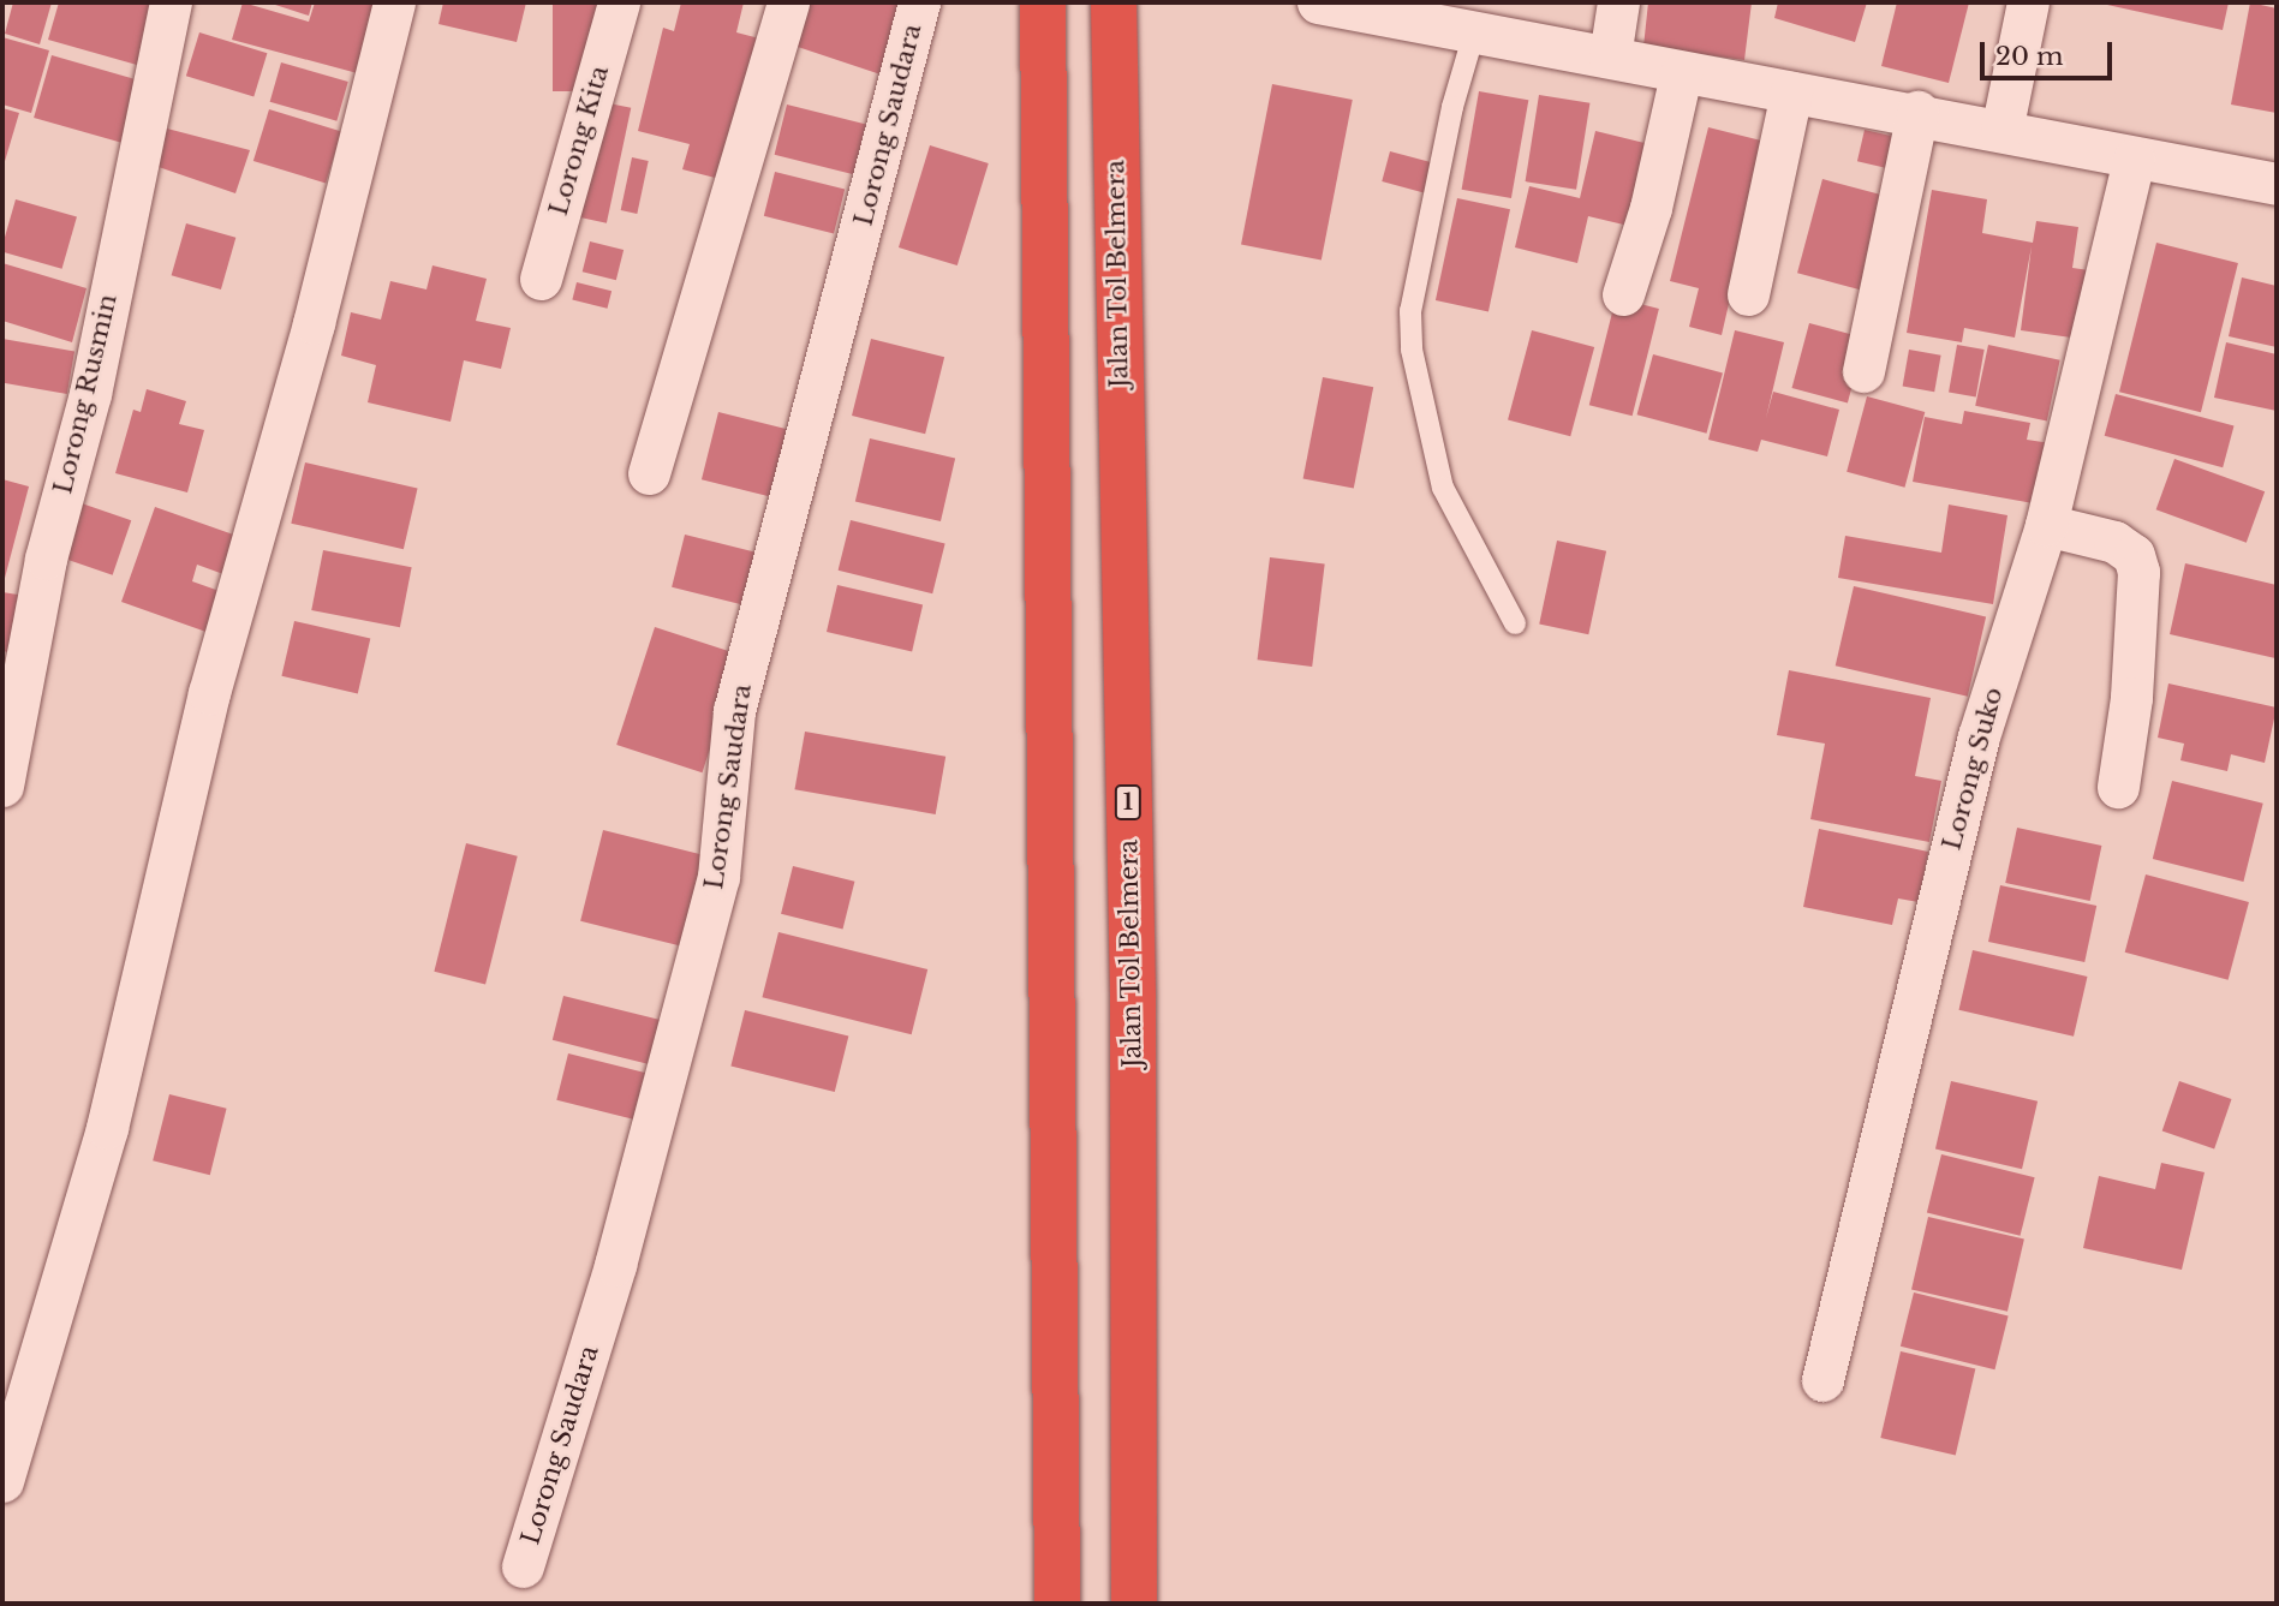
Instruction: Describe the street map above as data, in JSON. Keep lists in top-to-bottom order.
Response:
{
  "streets": {
    "highway": ["Jalan Tol Belmera", "1"],
    "street": [
      "Lorong Saudara",
      "Lorong Kita",
      "Lorong Rusmin",
      "Lorong Suko"
    ]
  },
  "scale_bar": "20 m"
}
